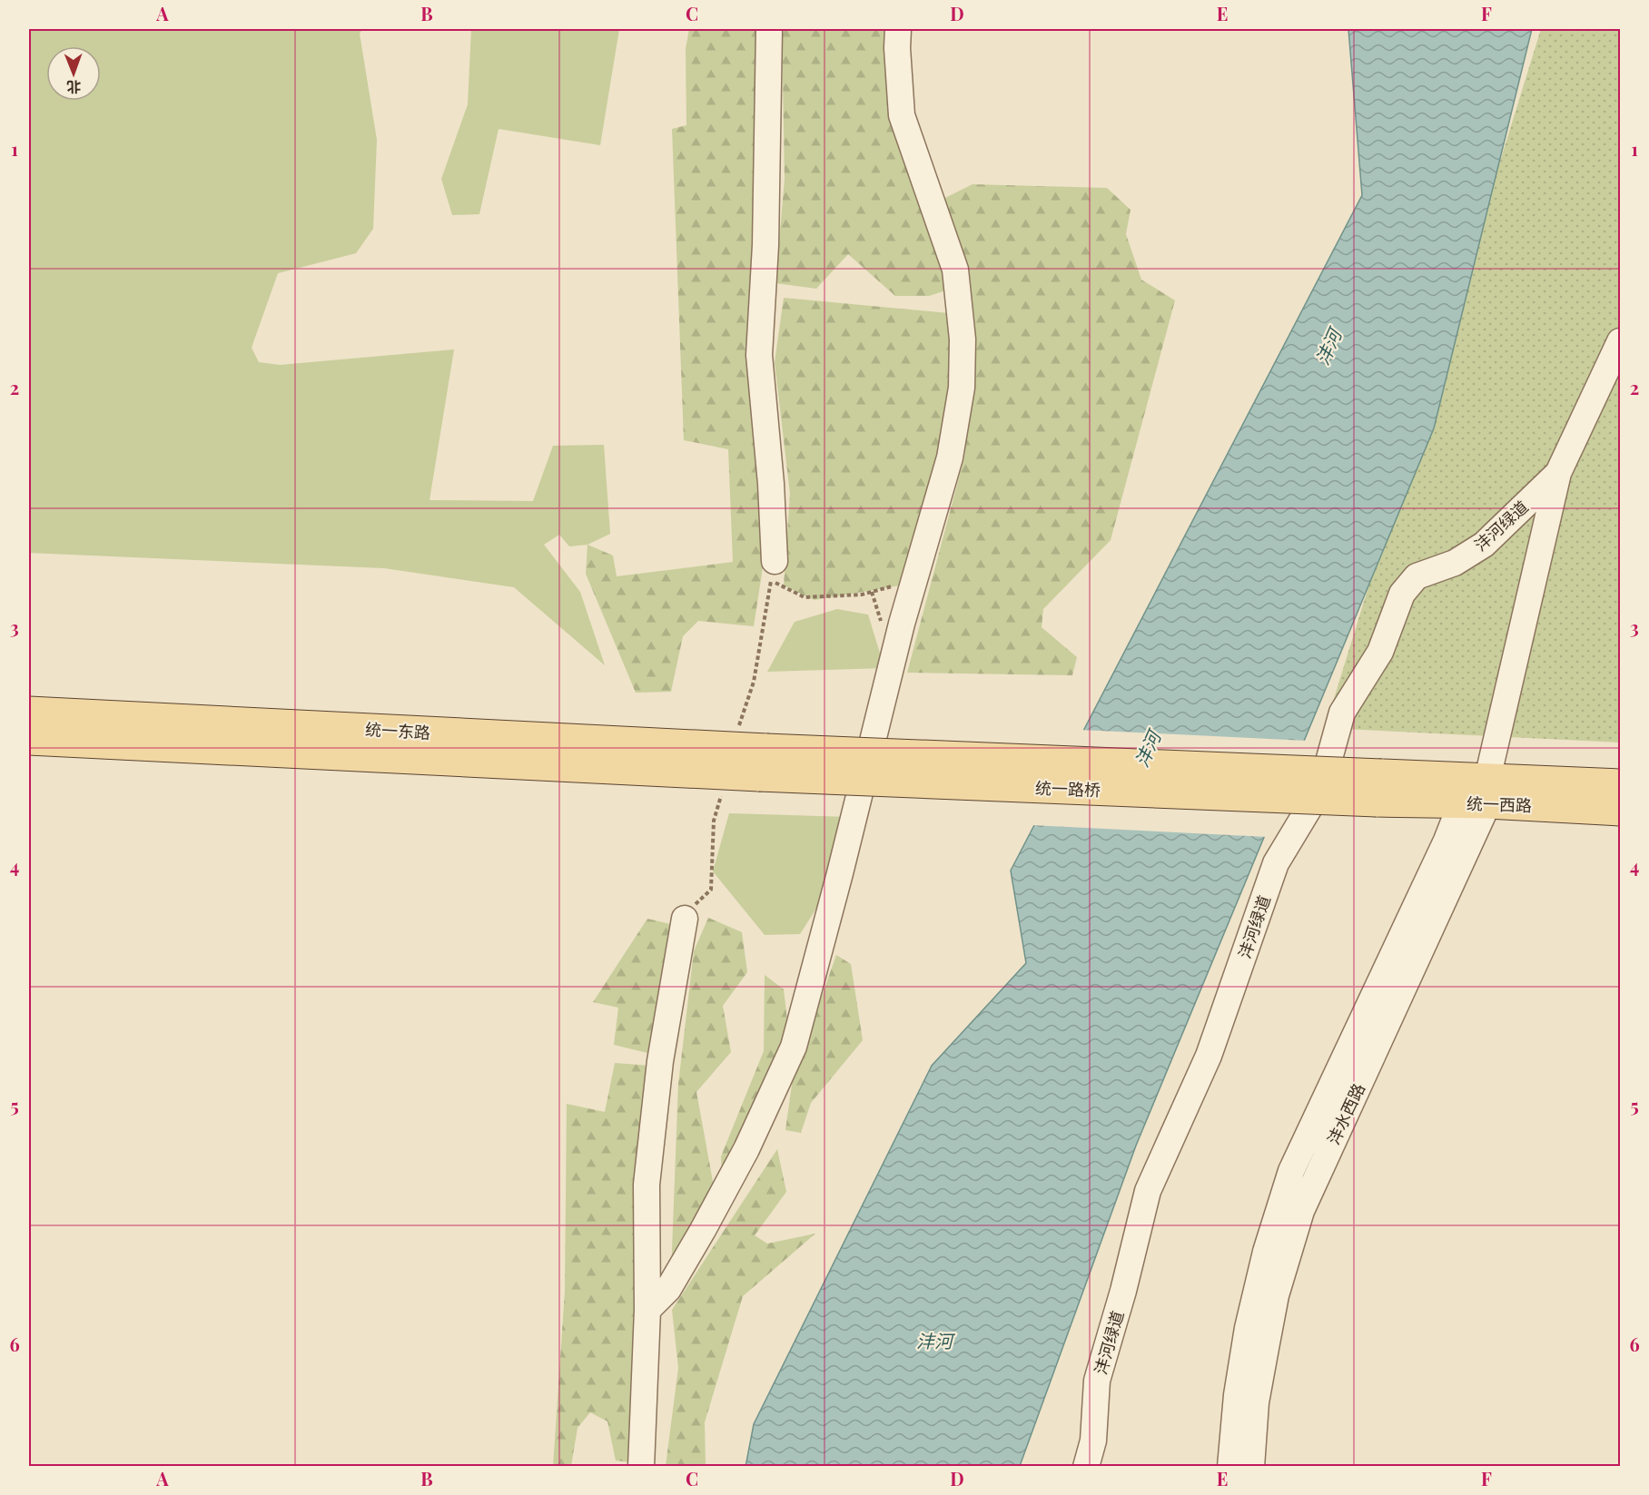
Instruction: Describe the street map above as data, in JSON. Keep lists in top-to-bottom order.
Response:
{
  "streets": {
    "main road": ["统一东路", "统一路桥", "统一西路"],
    "street": ["沣河绿道", "沣水西路"]
  },
  "crossings": [
    ["统一东路", "统一路桥"],
    ["统一路桥", "统一西路"],
    ["统一西路", "沣水西路"]
  ],
  "water": ["沣河"],
  "north": "bottom",
  "grid": {
    "columns": [
      "A",
      "B",
      "C",
      "D",
      "E",
      "F"
    ],
    "rows": [
      "1",
      "2",
      "3",
      "4",
      "5",
      "6"
    ]
  }
}
